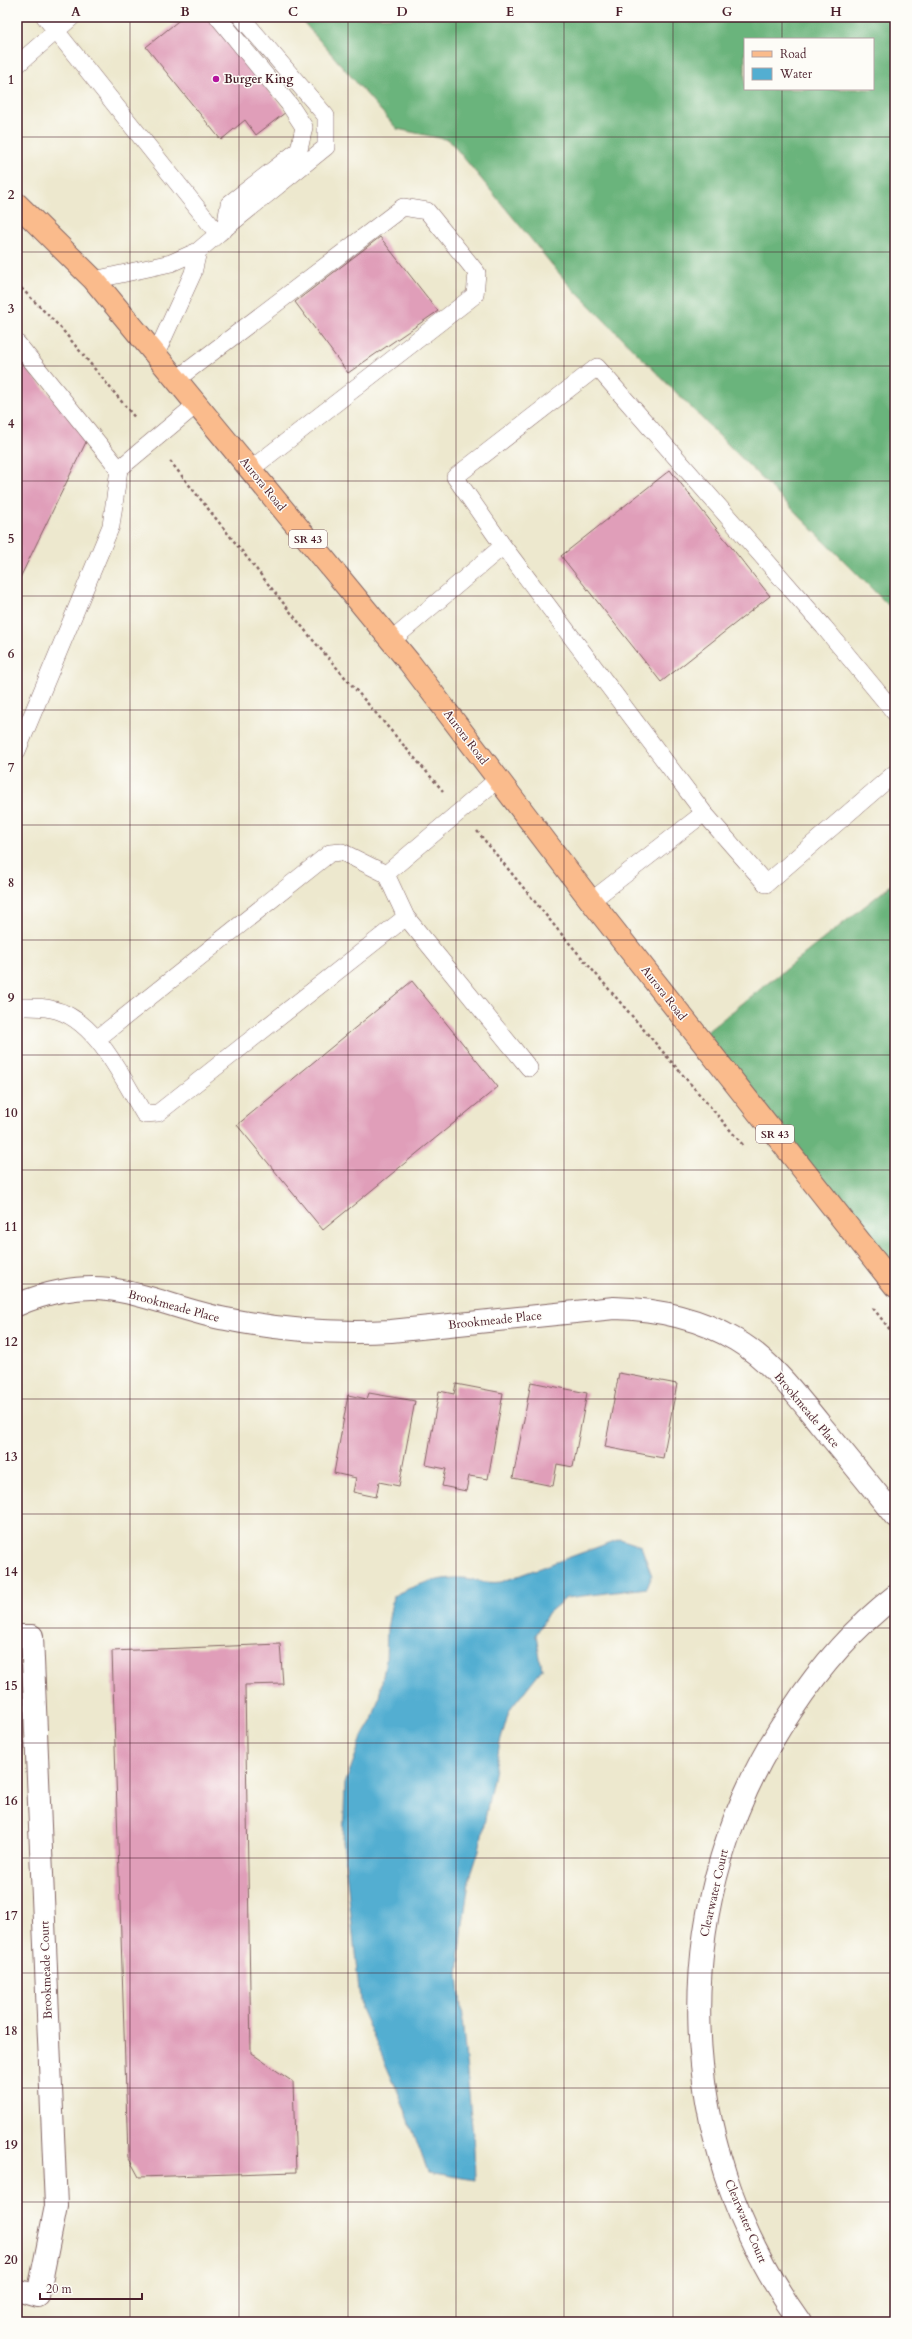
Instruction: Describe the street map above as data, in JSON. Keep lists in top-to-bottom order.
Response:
{
  "streets": {
    "main road": ["Aurora Road", "SR 43"],
    "street": ["Brookmeade Place", "Clearwater Court", "Brookmeade Court"]
  },
  "places": ["Burger King"],
  "legend": ["Road", "Water"],
  "scale_bar": "20 m",
  "grid": {
    "columns": [
      "A",
      "B",
      "C",
      "D",
      "E",
      "F",
      "G",
      "H"
    ],
    "rows": [
      "1",
      "2",
      "3",
      "4",
      "5",
      "6",
      "7",
      "8",
      "9",
      "10",
      "11",
      "12",
      "13",
      "14",
      "15",
      "16",
      "17",
      "18",
      "19",
      "20"
    ]
  }
}
